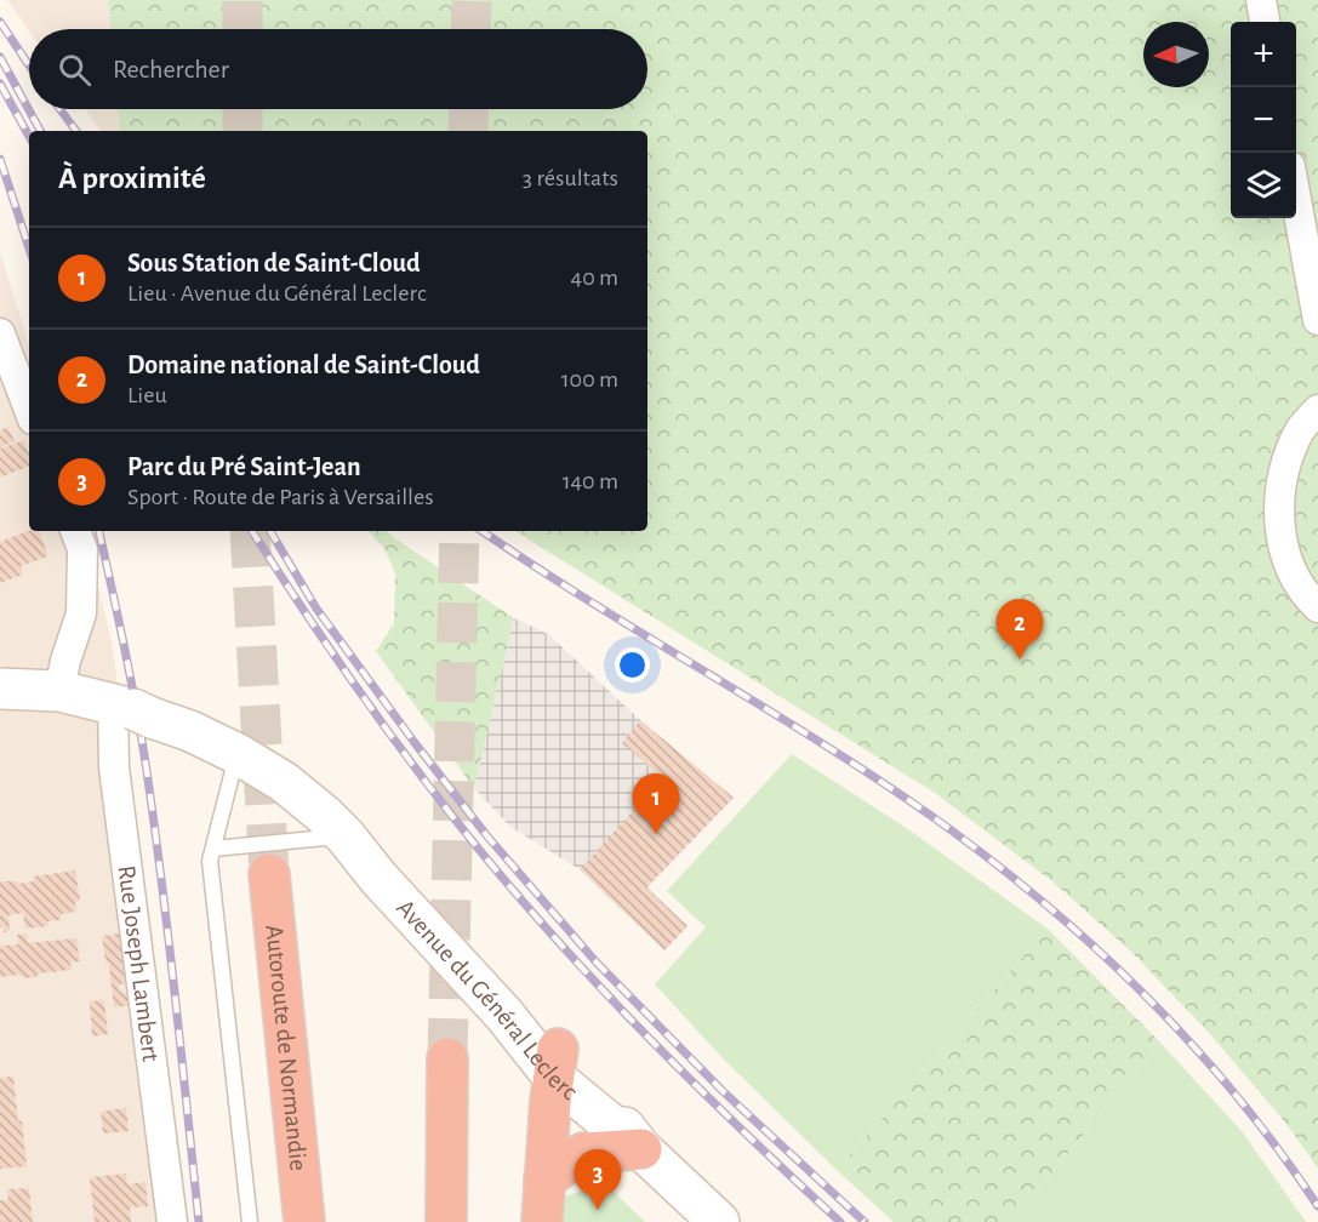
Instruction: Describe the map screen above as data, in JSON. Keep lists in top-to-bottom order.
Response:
{
  "streets": {
    "highway": ["Autoroute de Normandie"],
    "main road": ["Avenue du Général Leclerc"],
    "street": ["Rue Joseph Lambert"]
  },
  "crossings": [
    ["Rue Joseph Lambert", "Avenue du Général Leclerc"]
  ],
  "north": "left",
  "page": {
    "map_buttons": ["+", "−"],
    "search": "Rechercher",
    "heading": ["À proximité", "3 résultats"],
    "list": [
      {
        "mark": "1",
        "name": "Sous Station de Saint-Cloud",
        "note": "Lieu · Avenue du Général Leclerc",
        "value": "40 m"
      },
      {
        "mark": "2",
        "name": "Domaine national de Saint-Cloud",
        "note": "Lieu",
        "value": "100 m"
      },
      {
        "mark": "3",
        "name": "Parc du Pré Saint-Jean",
        "note": "Sport · Route de Paris à Versailles",
        "value": "140 m"
      }
    ],
    "pins": ["2", "1", "3"]
  }
}
